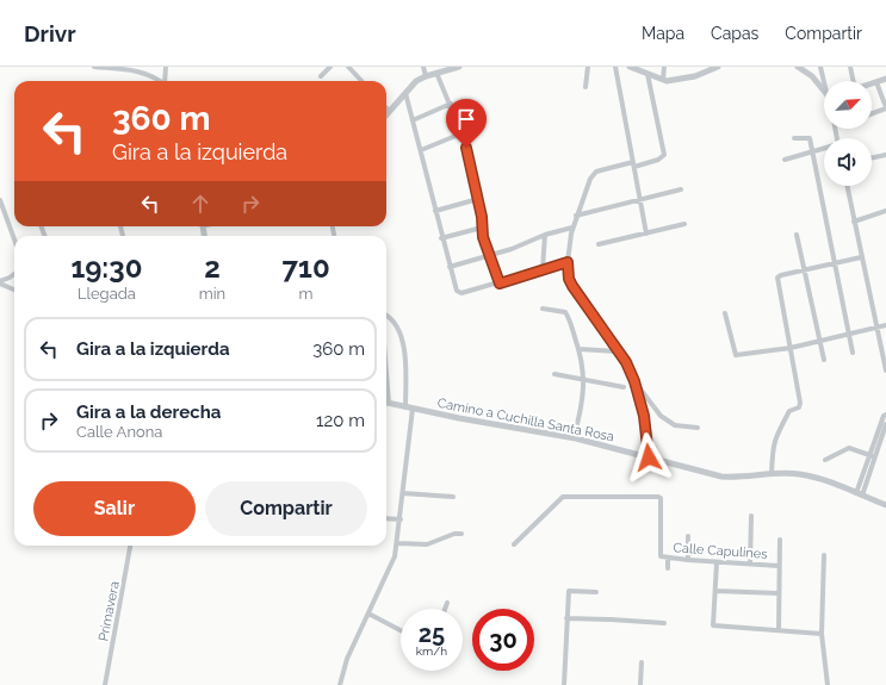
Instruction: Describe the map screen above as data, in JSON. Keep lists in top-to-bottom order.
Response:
{
  "streets": {
    "street": ["Camino a Cuchilla Santa Rosa", "Calle Capulines", "Primavera"]
  },
  "north": "top right",
  "page": {
    "header": "Drivr",
    "nav": ["Mapa", "Capas", "Compartir"],
    "turn": ["360 m", "Gira a la izquierda"],
    "eta": [
      "19:30",
      "Llegada",
      "2",
      "min",
      "710",
      "m"
    ],
    "list": [
      {
        "name": "Gira a la izquierda",
        "value": "360 m"
      },
      {
        "name": "Gira a la derecha",
        "note": "Calle Anona",
        "value": "120 m"
      }
    ],
    "buttons": ["Salir", "Compartir"],
    "speed": "25 km/h",
    "limit": "30"
  }
}
